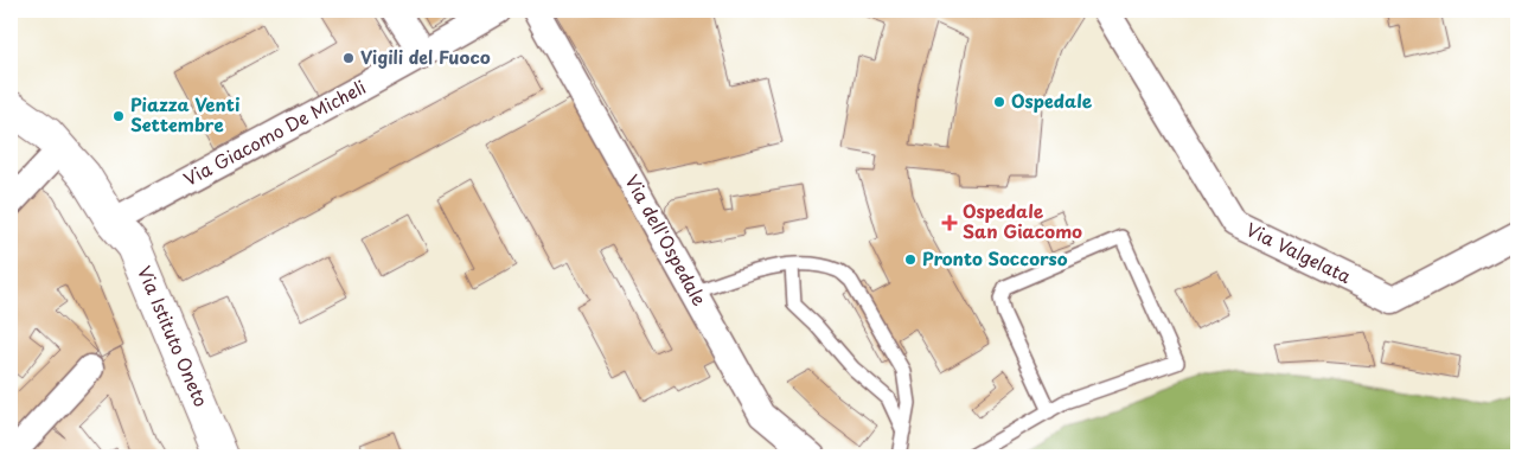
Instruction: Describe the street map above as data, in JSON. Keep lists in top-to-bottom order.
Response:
{
  "streets": {
    "main road": ["Via Istituto Oneto"],
    "street": ["Via Giacomo De Micheli", "Via dell'Ospedale", "Via Valgelata"]
  },
  "crossings": [
    ["Via Giacomo De Micheli", "Via Istituto Oneto"]
  ],
  "places": {
    "other": [
      "Vigili del Fuoco",
      "Ospedale",
      "Piazza Venti Settembre",
      "Pronto Soccorso"
    ],
    "health": ["Ospedale San Giacomo"]
  }
}
